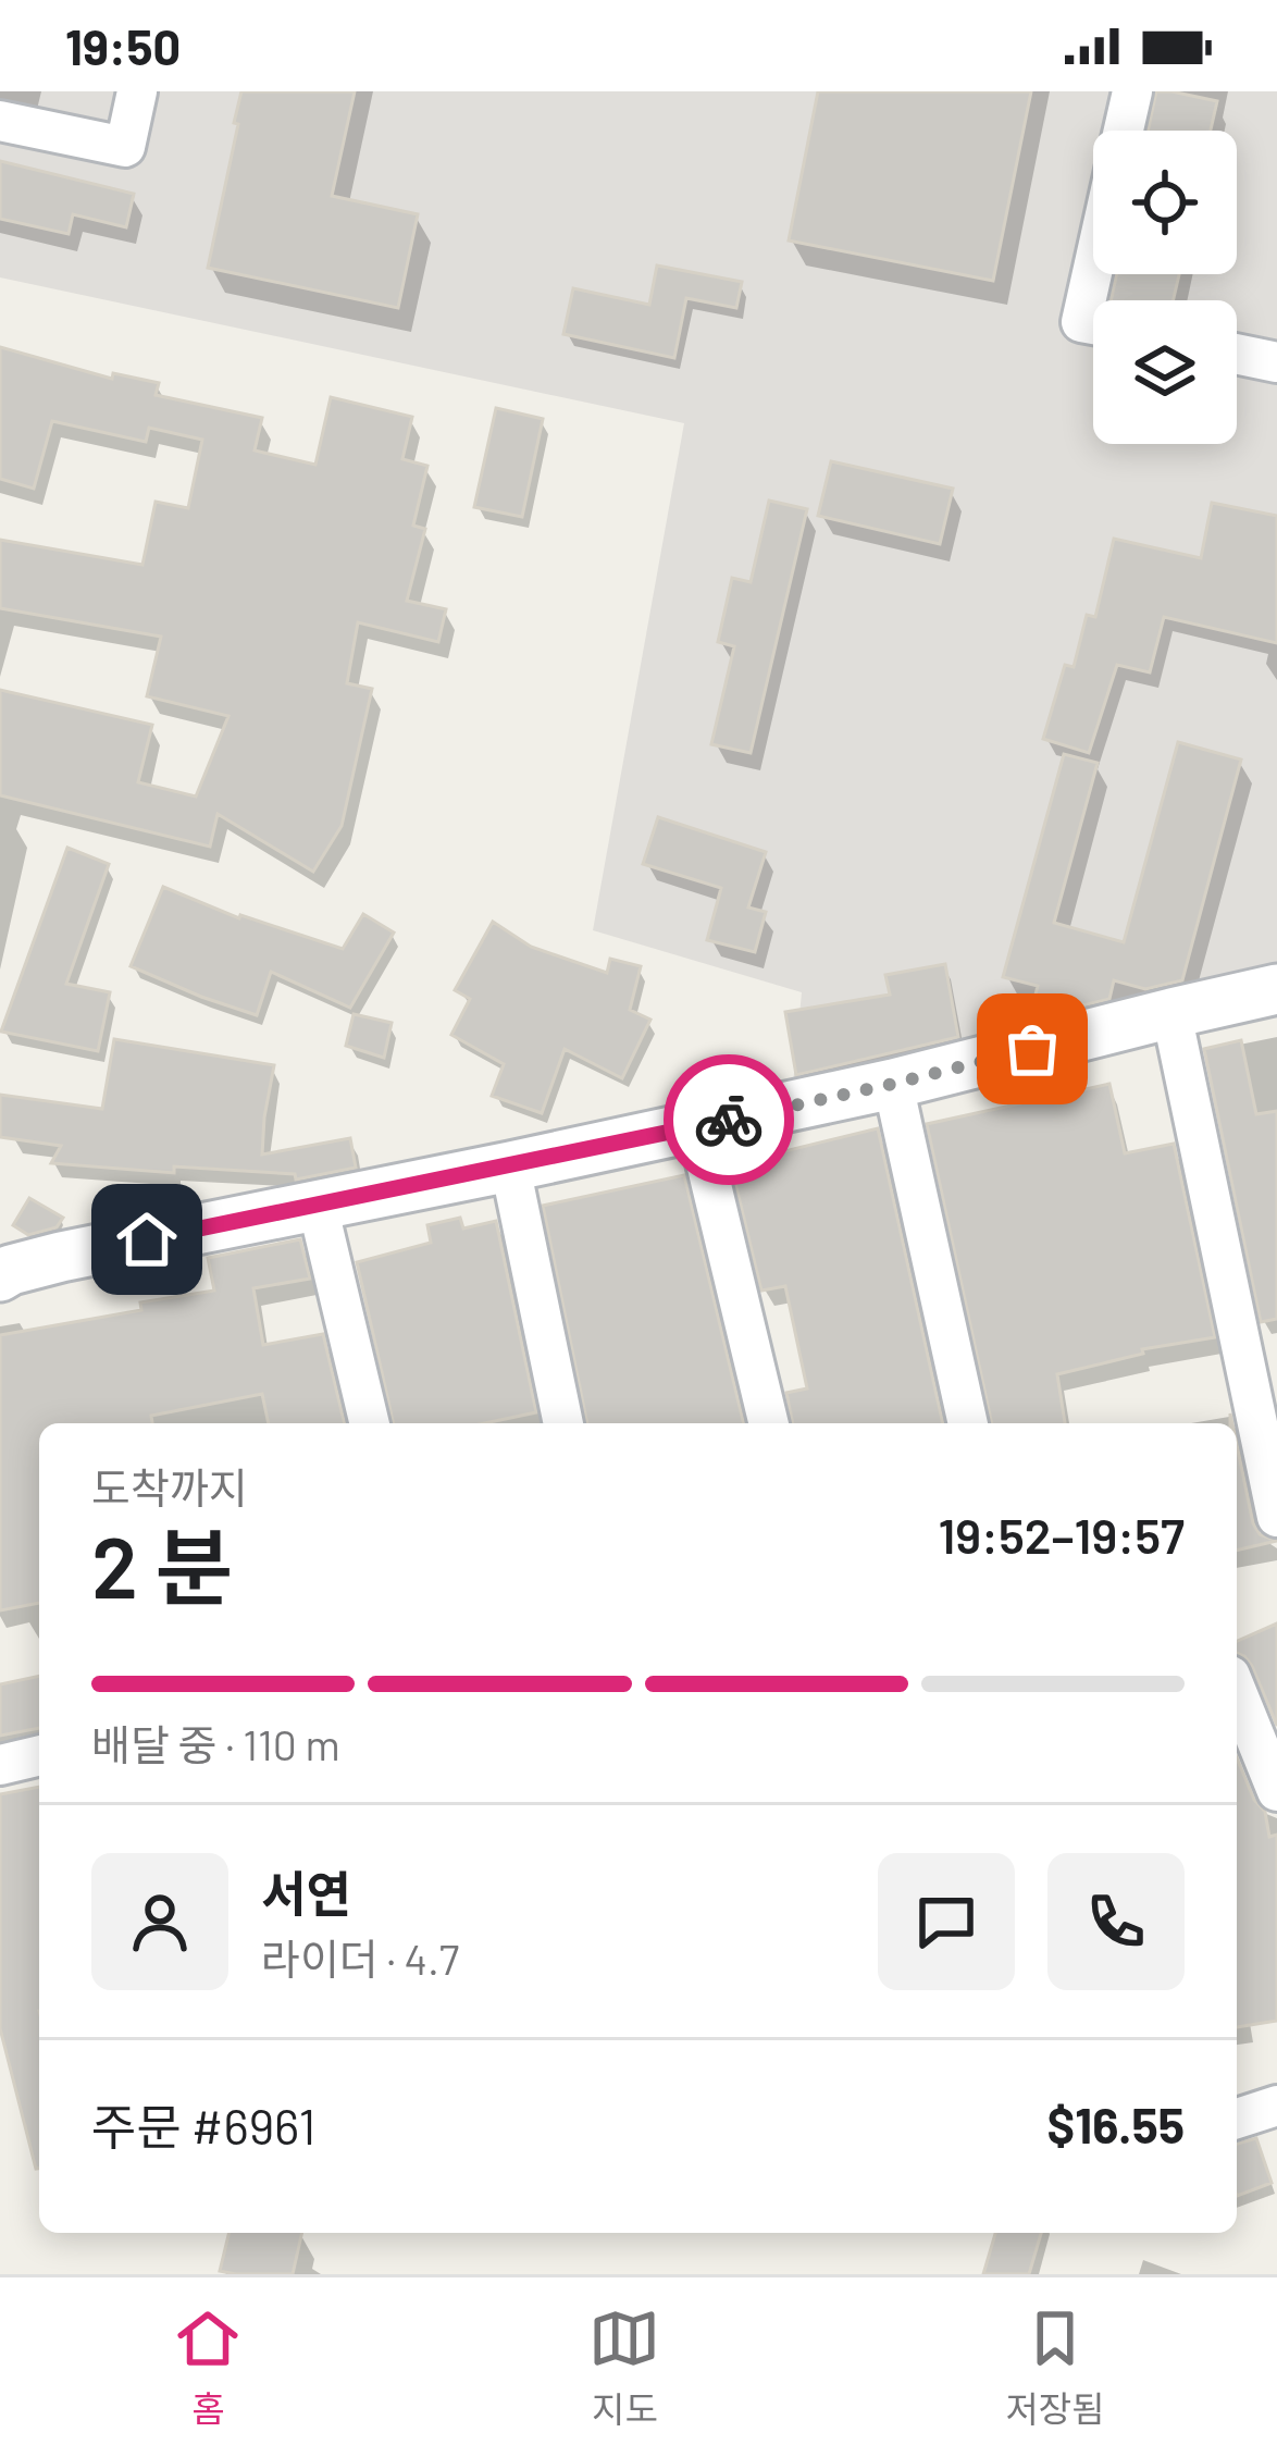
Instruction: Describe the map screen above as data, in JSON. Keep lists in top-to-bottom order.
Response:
{
  "page": {
    "status": "19:50",
    "heading": ["2 분", "도착까지", "19:52–19:57"],
    "panel": [
      "서연",
      "라이더 · 4.7",
      "주문 #6961",
      "$16.55"
    ],
    "bar": "배달 중 · 110 m",
    "tabs": ["홈", "지도", "저장됨"]
  }
}
